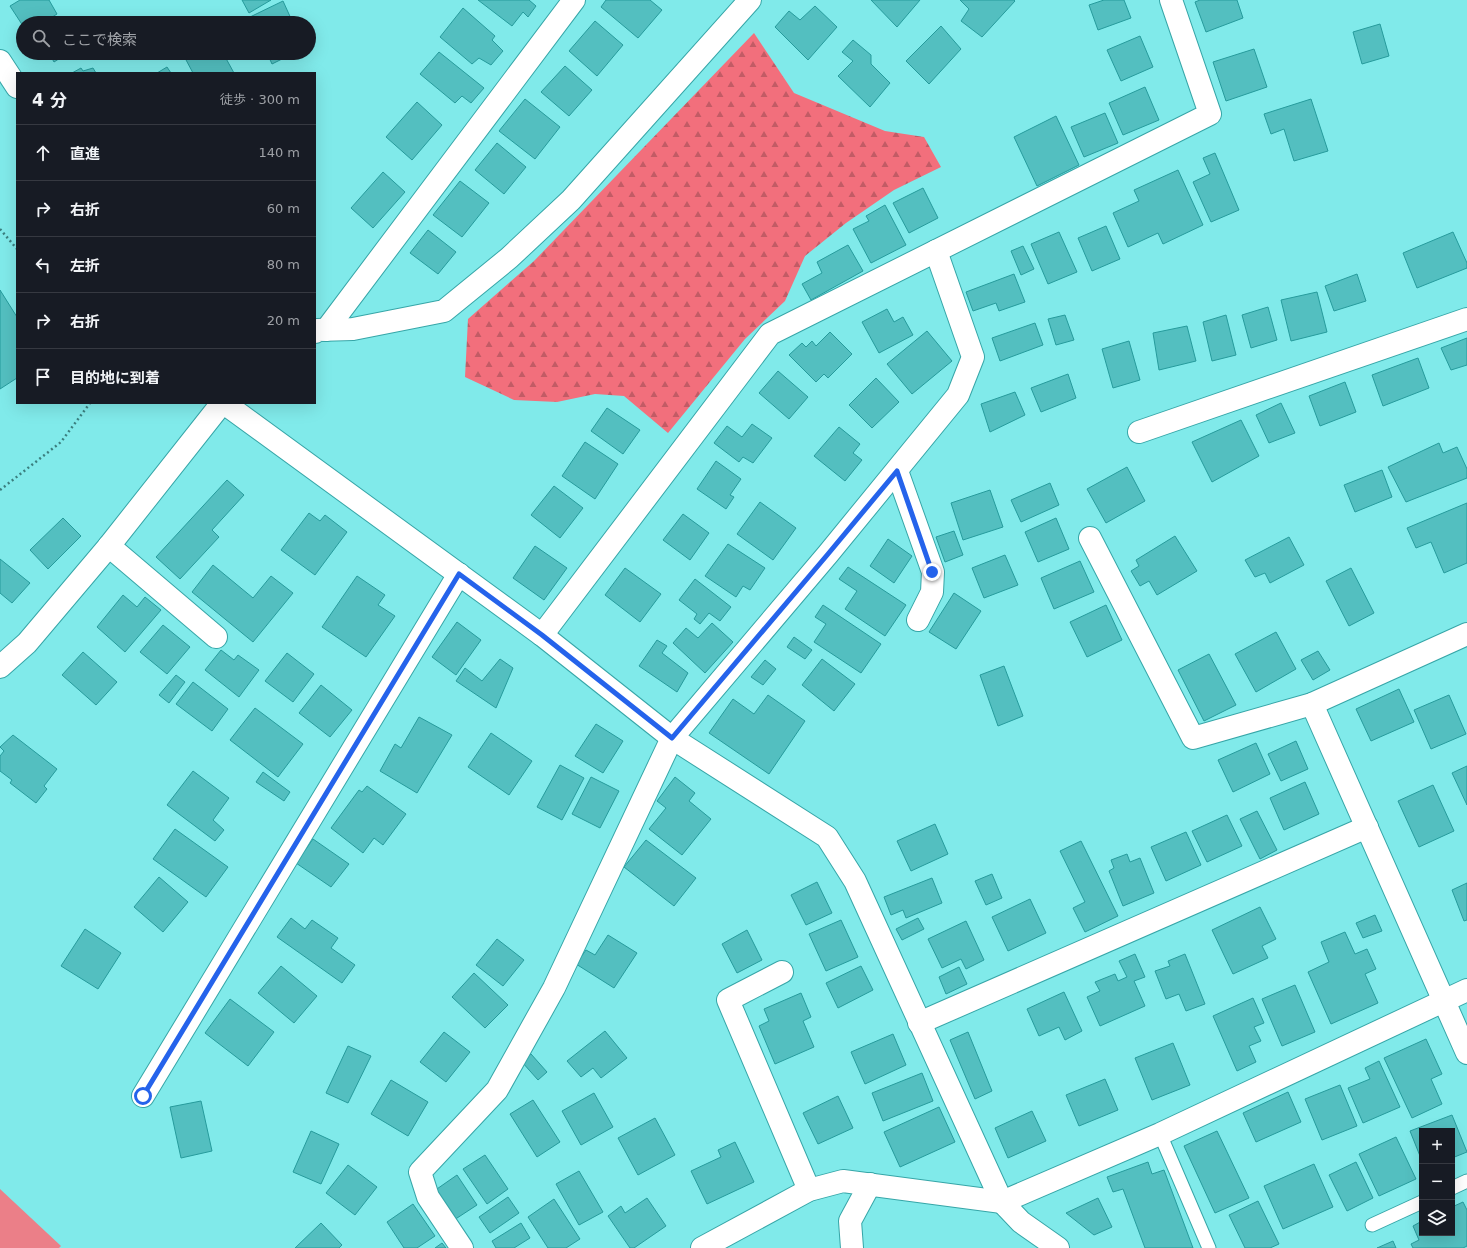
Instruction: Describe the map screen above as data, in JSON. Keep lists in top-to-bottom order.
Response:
{
  "page": {
    "search": "ここで検索",
    "heading": ["4 分", "徒歩 · 300 m"],
    "list": [
      ["直進", "140 m"],
      ["右折", "60 m"],
      ["左折", "80 m"],
      ["右折", "20 m"],
      "目的地に到着"
    ],
    "map_buttons": ["+", "−"]
  }
}
